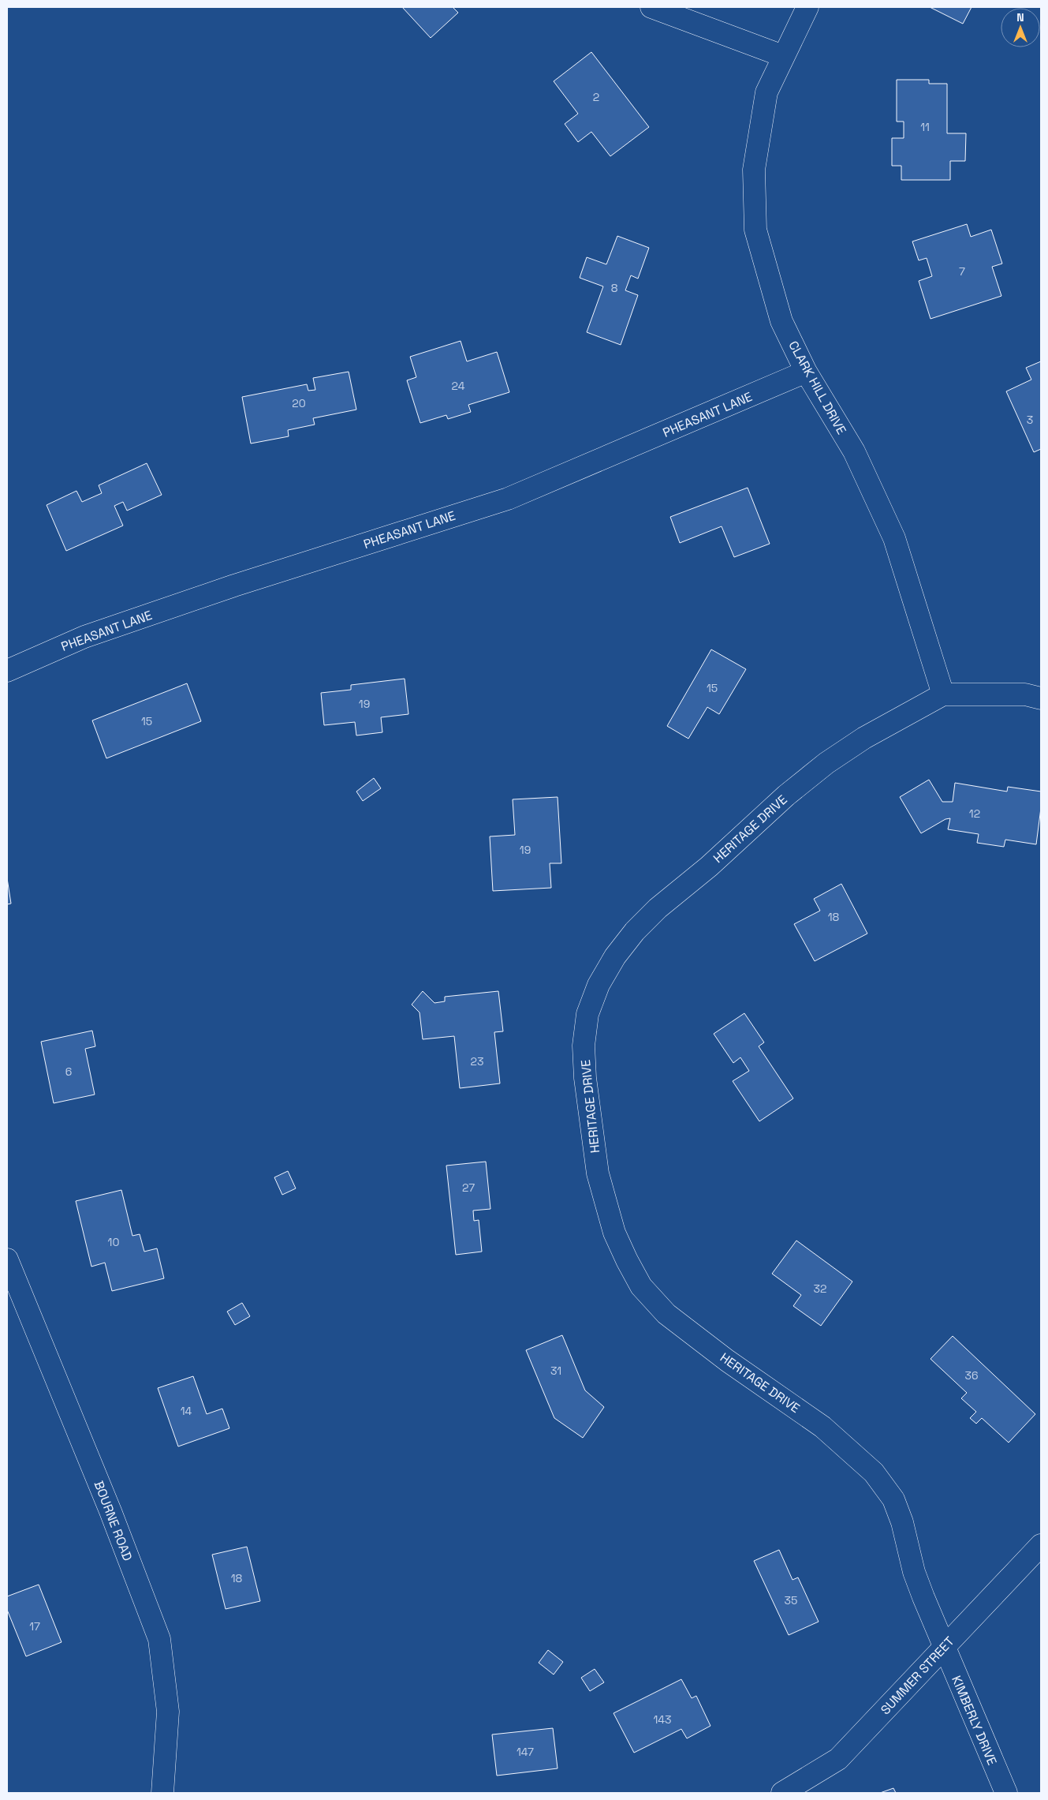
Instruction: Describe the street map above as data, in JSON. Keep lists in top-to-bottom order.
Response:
{
  "streets": {
    "street": [
      "CLARK HILL DRIVE",
      "PHEASANT LANE",
      "HERITAGE DRIVE",
      "BOURNE ROAD",
      "SUMMER STREET",
      "KIMBERLY DRIVE"
    ]
  },
  "crossings": [
    ["CLARK HILL DRIVE", "PHEASANT LANE"],
    ["CLARK HILL DRIVE", "HERITAGE DRIVE"],
    ["HERITAGE DRIVE", "SUMMER STREET"],
    ["HERITAGE DRIVE", "KIMBERLY DRIVE"],
    ["SUMMER STREET", "KIMBERLY DRIVE"]
  ],
  "house_numbers": [
    "2",
    "11",
    "7",
    "8",
    "24",
    "20",
    "3",
    "15",
    "19",
    "15",
    "12",
    "19",
    "18",
    "23",
    "6",
    "27",
    "10",
    "32",
    "31",
    "36",
    "14",
    "18",
    "35",
    "17",
    "143",
    "147"
  ],
  "north": "top"
}
